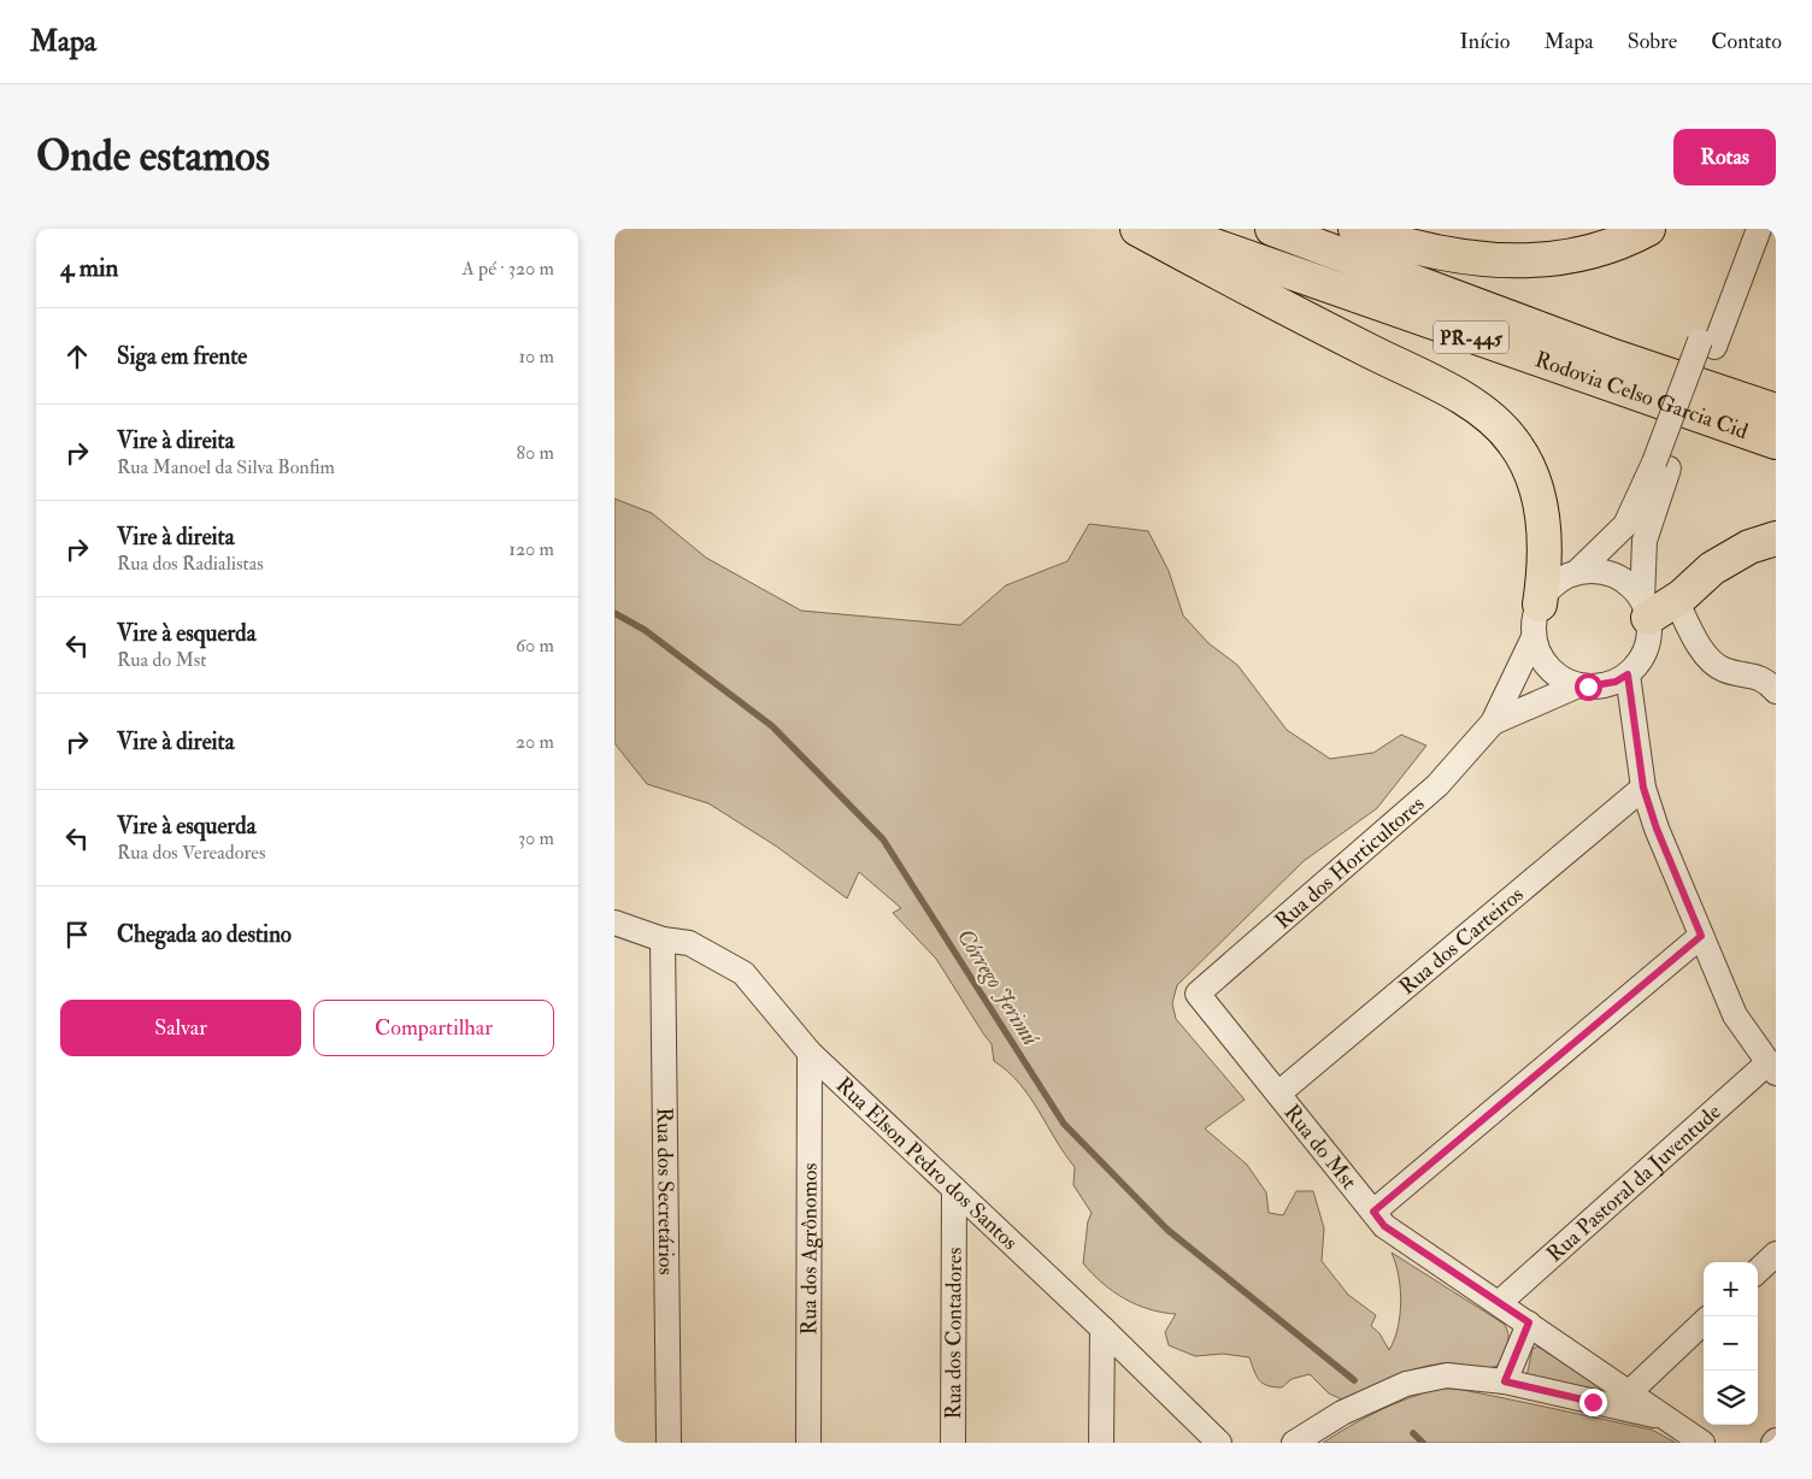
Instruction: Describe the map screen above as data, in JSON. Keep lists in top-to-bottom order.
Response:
{
  "streets": {
    "highway": ["PR-445", "Rodovia Celso Garcia Cid"],
    "street": [
      "Rua dos Horticultores",
      "Rua dos Carteiros",
      "Rua do Mst",
      "Rua Elson Pedro dos Santos",
      "Rua Pastoral da Juventude",
      "Rua dos Secretários",
      "Rua dos Agrônomos",
      "Rua dos Contadores"
    ]
  },
  "crossings": [
    ["Rua dos Horticultores", "Rua do Mst"],
    ["Rua dos Carteiros", "Rua do Mst"],
    ["Rua do Mst", "Rua Pastoral da Juventude"],
    ["Rua Elson Pedro dos Santos", "Rua dos Secretários"],
    ["Rua Elson Pedro dos Santos", "Rua dos Agrônomos"],
    ["Rua Elson Pedro dos Santos", "Rua dos Contadores"]
  ],
  "water": ["Córrego Jerimú"],
  "page": {
    "header": "Mapa",
    "nav": [
      "Início",
      "Mapa",
      "Sobre",
      "Contato"
    ],
    "buttons": [
      "Rotas",
      ["Salvar", "Compartilhar"]
    ],
    "title": "Onde estamos",
    "heading": ["4 min", "A pé · 320 m"],
    "list": [
      ["Siga em frente", "10 m"],
      ["Vire à direita", "Rua Manoel da Silva Bonfim", "80 m"],
      ["Vire à direita", "Rua dos Radialistas", "120 m"],
      ["Vire à esquerda", "Rua do Mst", "60 m"],
      ["Vire à direita", "20 m"],
      ["Vire à esquerda", "Rua dos Vereadores", "30 m"],
      "Chegada ao destino"
    ],
    "map_buttons": ["+", "−"]
  }
}
